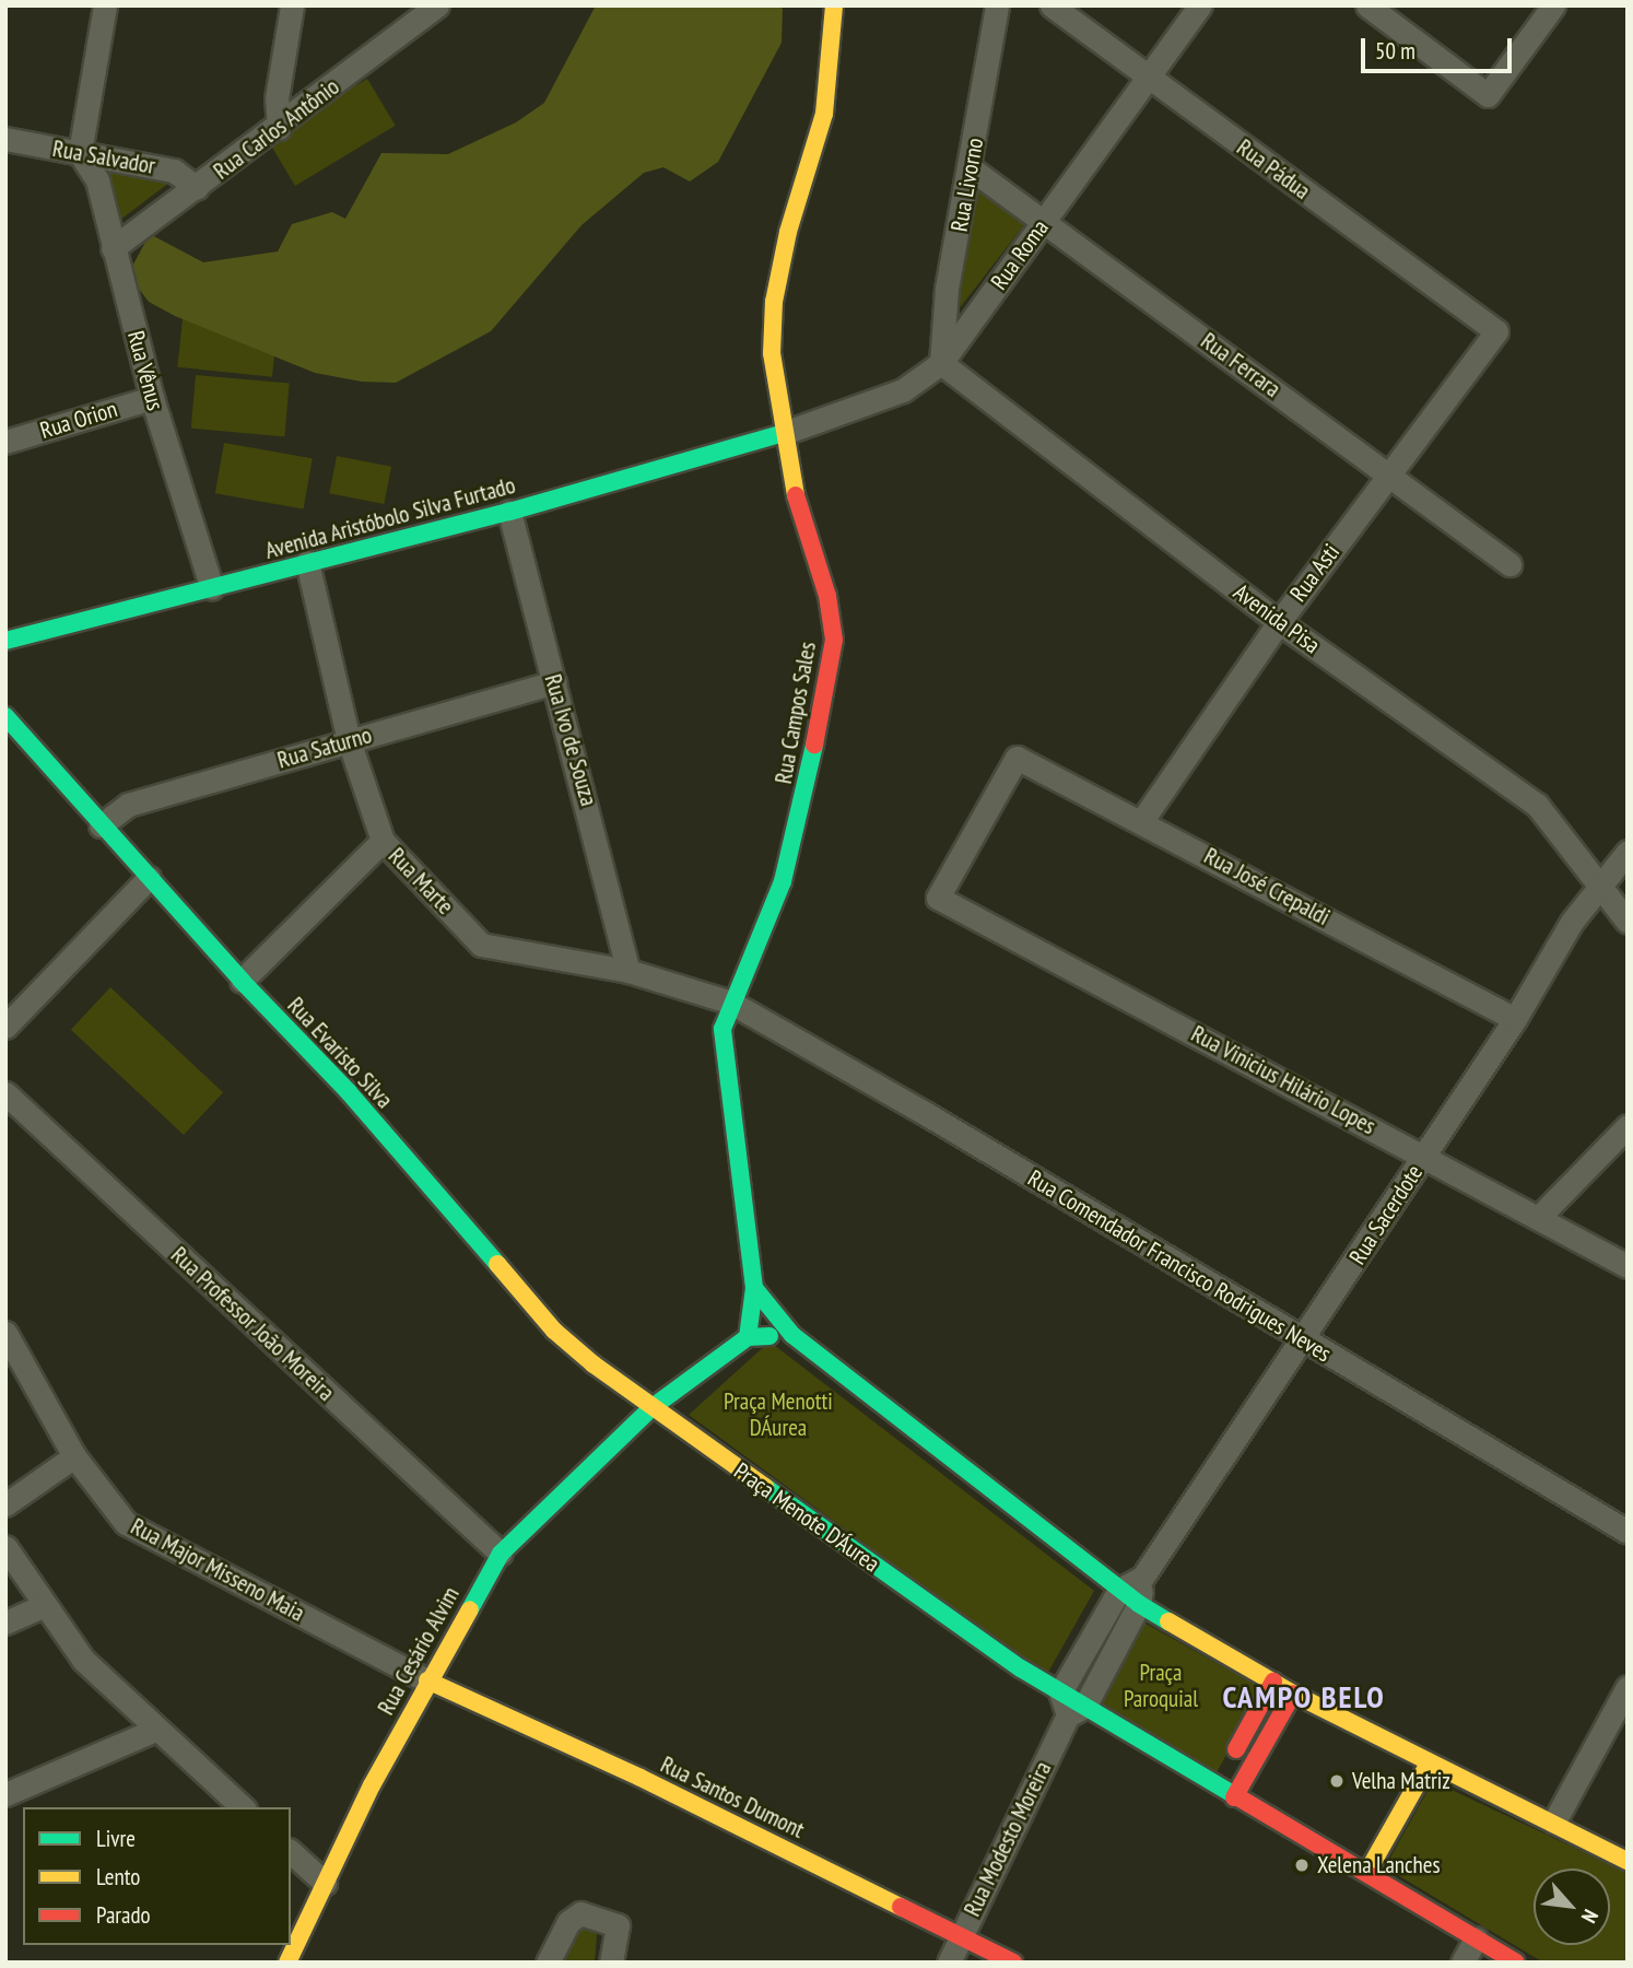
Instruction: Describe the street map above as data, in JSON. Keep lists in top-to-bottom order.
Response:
{
  "streets": {
    "street": [
      "Rua Carlos Antônio",
      "Rua Salvador",
      "Rua Pádua",
      "Rua Livorno",
      "Rua Roma",
      "Rua Ferrara",
      "Rua Vênus",
      "Rua Orion",
      "Avenida Aristóbolo Silva Furtado",
      "Rua Asti",
      "Avenida Pisa",
      "Rua Campos Sales",
      "Rua Ivo de Souza",
      "Rua Saturno",
      "Rua Marte",
      "Rua José Crepaldi",
      "Rua Evaristo Silva",
      "Rua Vinicius Hilário Lopes",
      "Rua Sacerdote",
      "Rua Comendador Francisco Rodrigues Neves",
      "Rua Professor João Moreira",
      "Praça Menote D'Áurea",
      "Rua Major Misseno Maia",
      "Rua Cesário Alvim",
      "Rua Santos Dumont",
      "Rua Modesto Moreira"
    ]
  },
  "crossings": [
    ["Rua Carlos Antônio", "Rua Salvador"],
    ["Rua Carlos Antônio", "Rua Vênus"],
    ["Rua Salvador", "Rua Vênus"],
    ["Rua Pádua", "Rua Roma"],
    ["Rua Pádua", "Rua Asti"],
    ["Rua Livorno", "Rua Roma"],
    ["Rua Livorno", "Rua Ferrara"],
    ["Rua Livorno", "Avenida Pisa"],
    ["Rua Roma", "Rua Ferrara"],
    ["Rua Roma", "Avenida Aristóbolo Silva Furtado"],
    ["Rua Roma", "Avenida Pisa"],
    ["Rua Roma", "Rua Campos Sales"],
    ["Rua Ferrara", "Rua Asti"],
    ["Rua Vênus", "Rua Orion"],
    ["Rua Vênus", "Avenida Aristóbolo Silva Furtado"],
    ["Avenida Aristóbolo Silva Furtado", "Rua Campos Sales"],
    ["Avenida Aristóbolo Silva Furtado", "Rua Ivo de Souza"],
    ["Avenida Aristóbolo Silva Furtado", "Rua Marte"],
    ["Rua Asti", "Avenida Pisa"],
    ["Rua Asti", "Rua José Crepaldi"],
    ["Avenida Pisa", "Rua Sacerdote"],
    ["Rua Campos Sales", "Rua Marte"],
    ["Rua Campos Sales", "Rua Comendador Francisco Rodrigues Neves"],
    ["Rua Ivo de Souza", "Rua Saturno"],
    ["Rua Ivo de Souza", "Rua Marte"],
    ["Rua Saturno", "Rua Marte"],
    ["Rua Saturno", "Rua Evaristo Silva"],
    ["Rua Marte", "Rua Comendador Francisco Rodrigues Neves"],
    ["Rua José Crepaldi", "Rua Vinicius Hilário Lopes"],
    ["Rua José Crepaldi", "Rua Sacerdote"],
    ["Rua Evaristo Silva", "Praça Menote D'Áurea"],
    ["Rua Evaristo Silva", "Rua Cesário Alvim"],
    ["Rua Vinicius Hilário Lopes", "Rua Sacerdote"],
    ["Rua Sacerdote", "Rua Comendador Francisco Rodrigues Neves"],
    ["Rua Professor João Moreira", "Rua Cesário Alvim"],
    ["Praça Menote D'Áurea", "Rua Cesário Alvim"],
    ["Praça Menote D'Áurea", "Rua Modesto Moreira"],
    ["Rua Major Misseno Maia", "Rua Cesário Alvim"],
    ["Rua Major Misseno Maia", "Rua Santos Dumont"],
    ["Rua Cesário Alvim", "Rua Santos Dumont"],
    ["Rua Santos Dumont", "Rua Modesto Moreira"]
  ],
  "districts": ["CAMPO BELO"],
  "parks": ["Praça Menotti DÁurea", "Praça Paroquial"],
  "places": ["Velha Matriz", "Xelena Lanches"],
  "legend": ["Livre", "Lento", "Parado"],
  "scale_bar": "50 m",
  "north": "bottom right"
}
